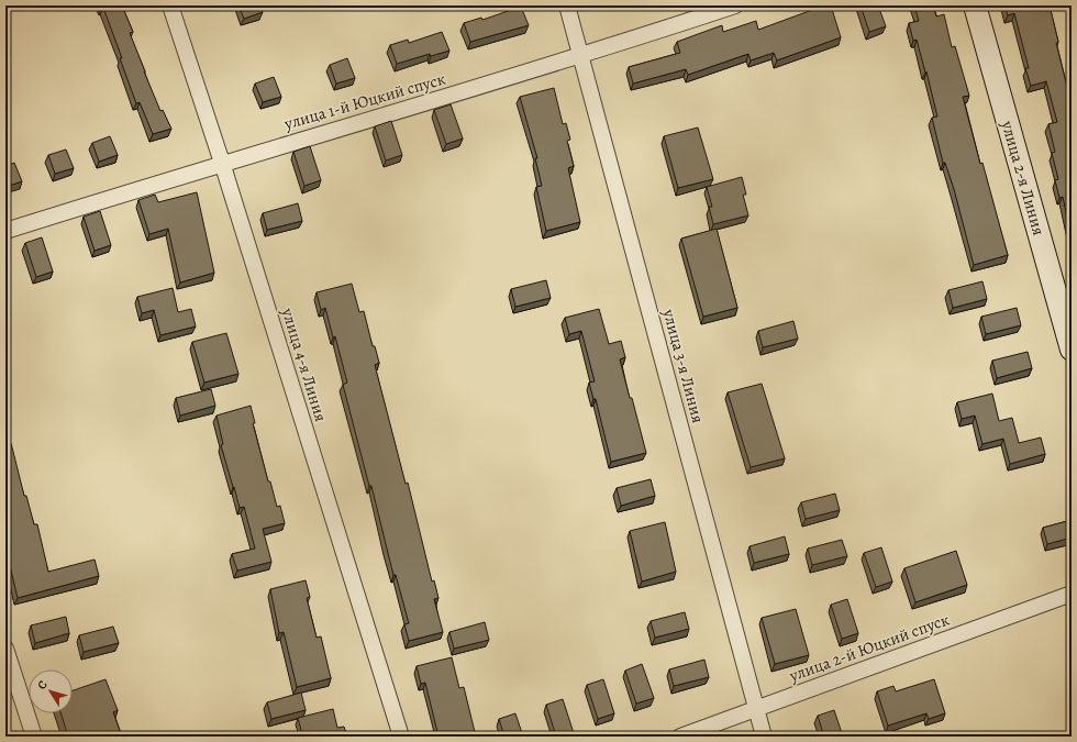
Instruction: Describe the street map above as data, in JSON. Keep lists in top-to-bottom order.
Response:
{
  "streets": {
    "street": [
      "улица 1-й Юцкий спуск",
      "улица 2-я Линия",
      "улица 4-я Линия",
      "улица 3-я Линия",
      "улица 2-й Юцкий спуск"
    ]
  },
  "crossings": [
    ["улица 1-й Юцкий спуск", "улица 4-я Линия"],
    ["улица 1-й Юцкий спуск", "улица 3-я Линия"],
    ["улица 3-я Линия", "улица 2-й Юцкий спуск"]
  ],
  "north": "top left"
}
